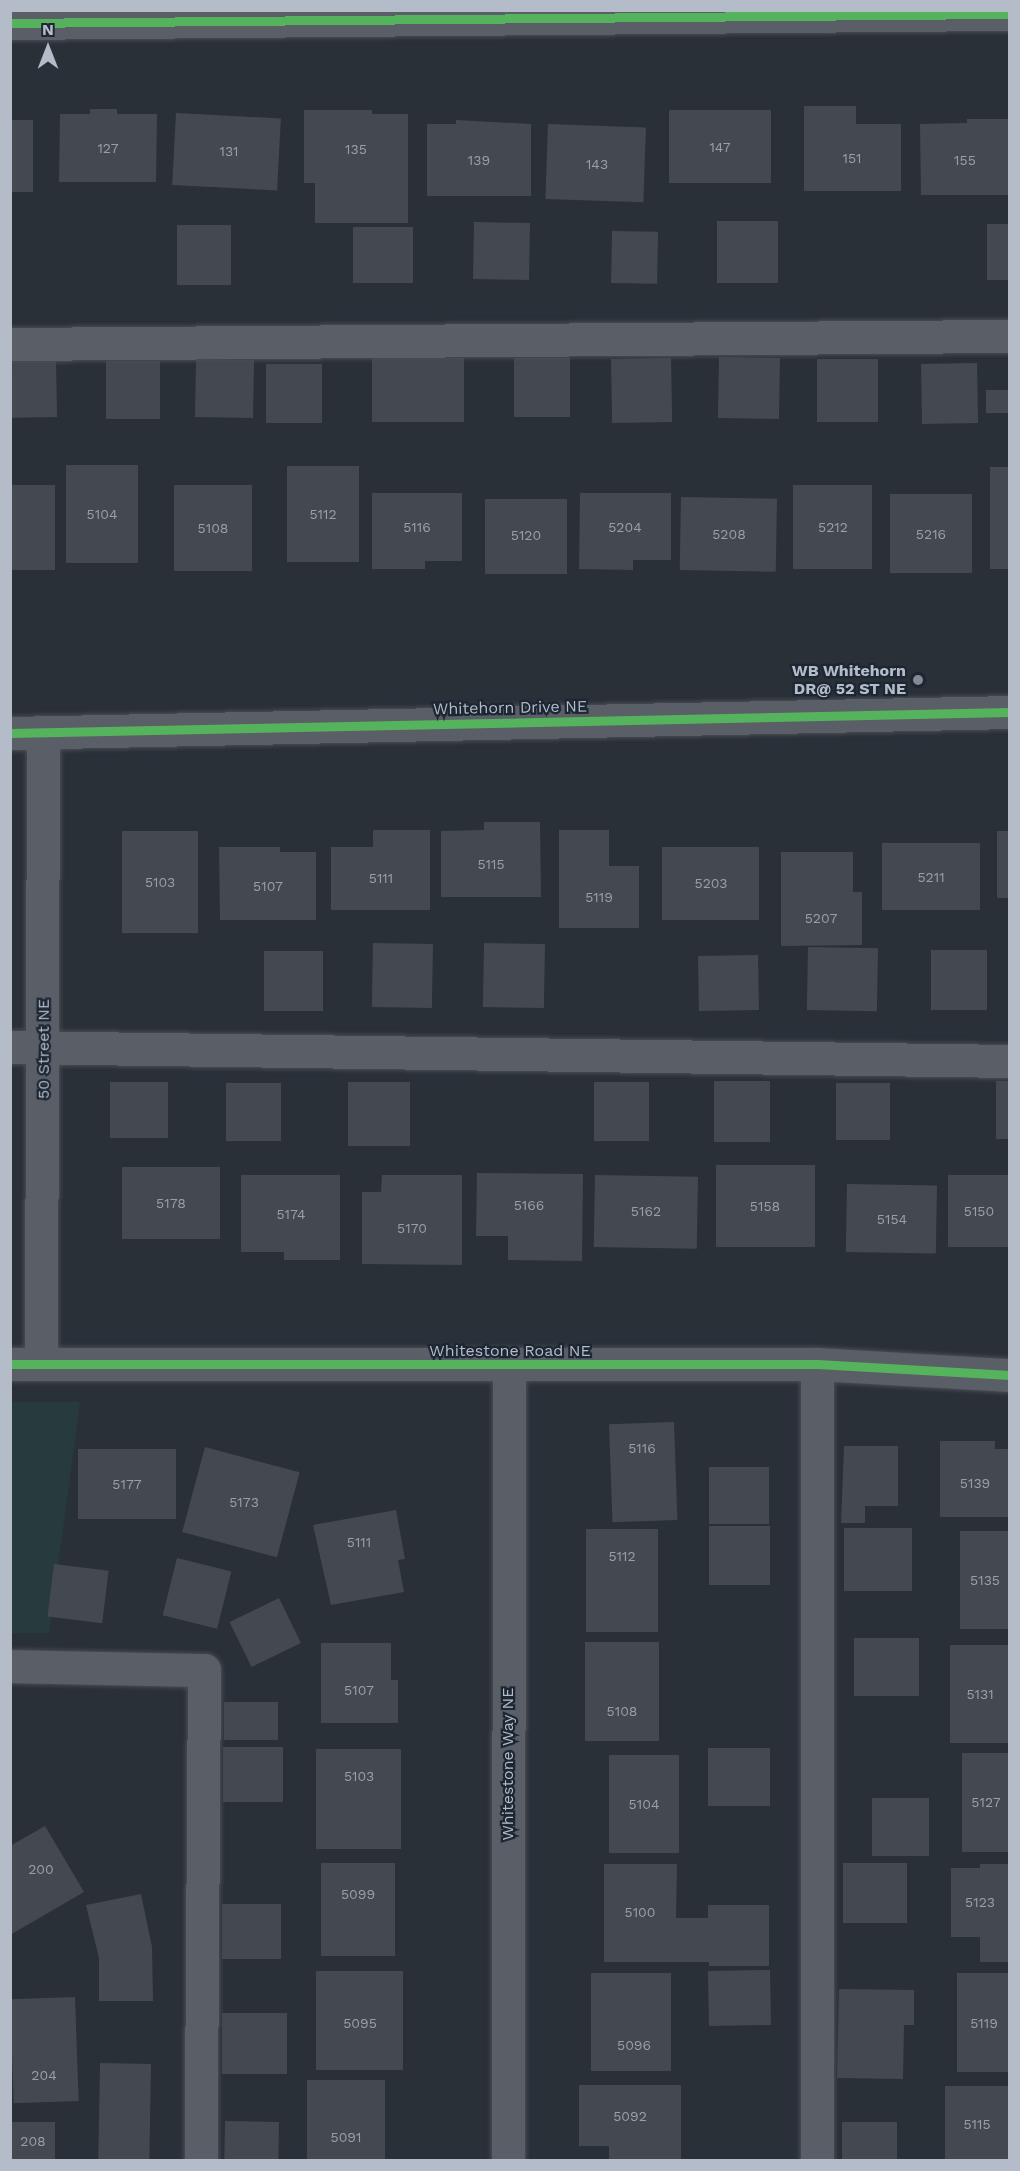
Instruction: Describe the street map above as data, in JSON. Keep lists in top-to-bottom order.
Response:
{
  "streets": {
    "street": [
      "Whitehorn Drive NE",
      "50 Street NE",
      "Whitestone Road NE",
      "Whitestone Way NE"
    ]
  },
  "crossings": [
    ["Whitehorn Drive NE", "50 Street NE"],
    ["50 Street NE", "Whitestone Road NE"],
    ["Whitestone Road NE", "Whitestone Way NE"]
  ],
  "places": ["WB Whitehorn DR@ 52 ST NE"],
  "house_numbers": [
    "147",
    "127",
    "135",
    "131",
    "151",
    "139",
    "155",
    "143",
    "5104",
    "5112",
    "5116",
    "5204",
    "5212",
    "5108",
    "5208",
    "5216",
    "5120",
    "5115",
    "5211",
    "5111",
    "5103",
    "5203",
    "5107",
    "5119",
    "5207",
    "5178",
    "5166",
    "5158",
    "5162",
    "5150",
    "5174",
    "5154",
    "5170",
    "5116",
    "5139",
    "5177",
    "5173",
    "5111",
    "5112",
    "5135",
    "5107",
    "5131",
    "5108",
    "5103",
    "5127",
    "5104",
    "200",
    "5099",
    "5123",
    "5100",
    "5095",
    "5119",
    "5096",
    "204",
    "5092",
    "5115",
    "5091",
    "208"
  ],
  "north": "top"
}
